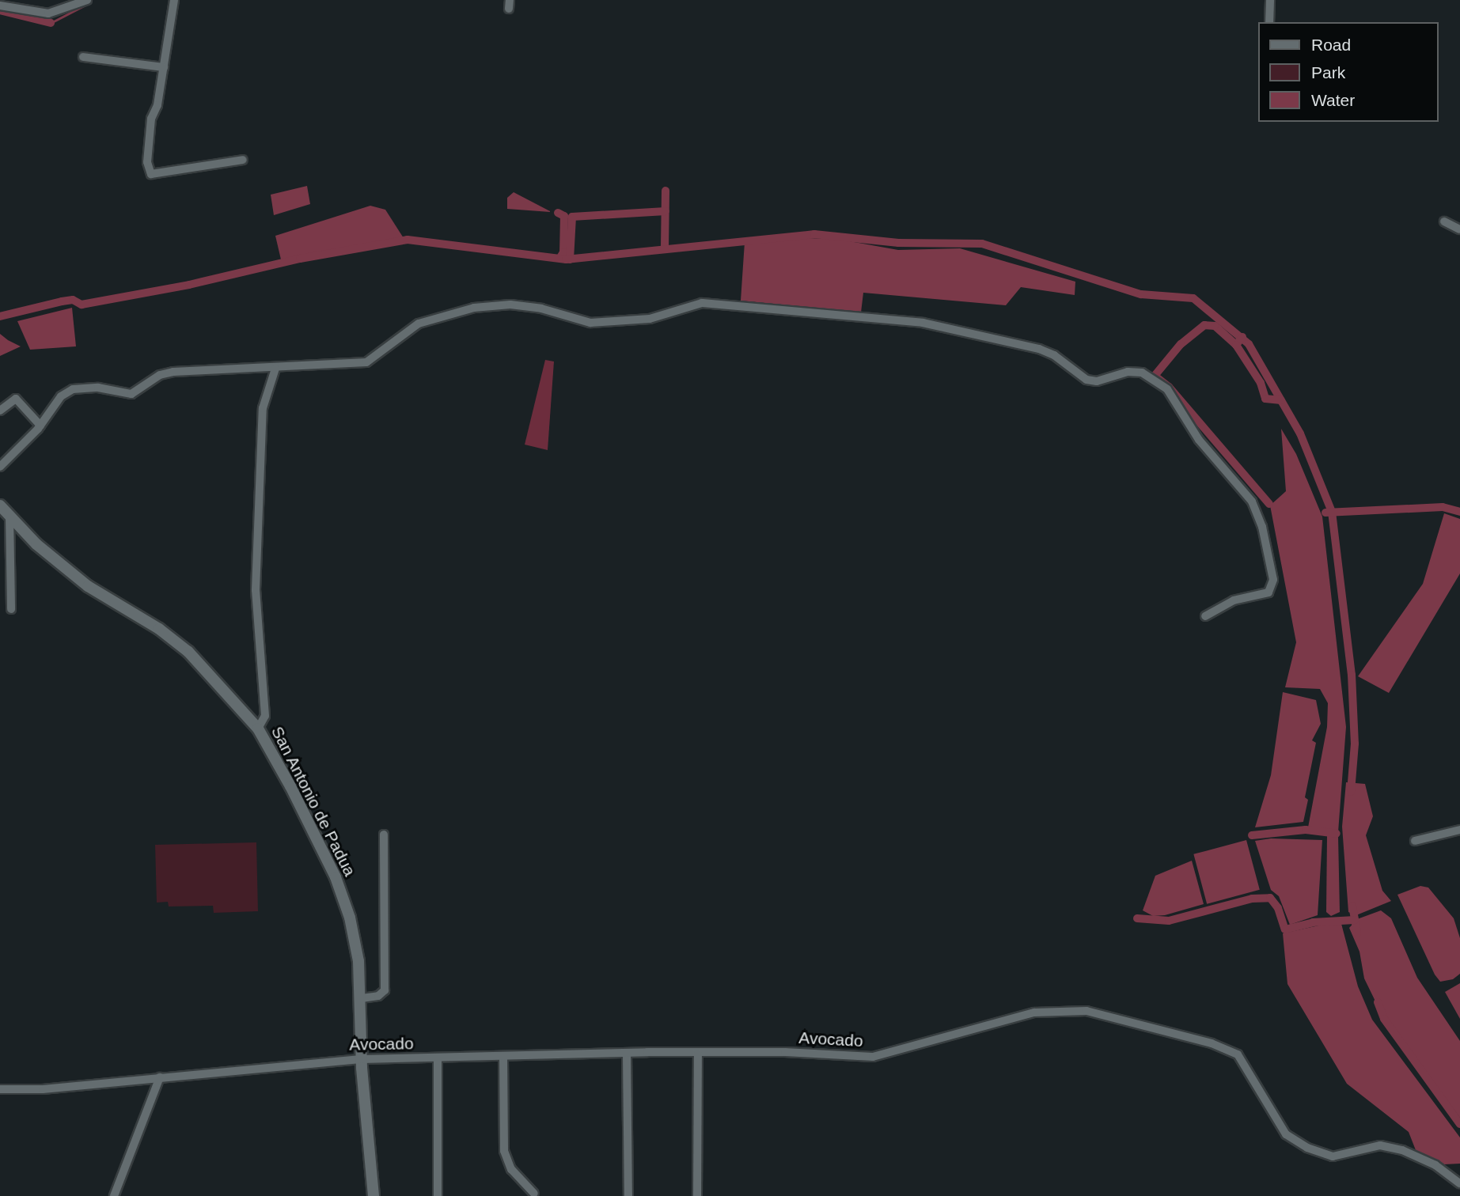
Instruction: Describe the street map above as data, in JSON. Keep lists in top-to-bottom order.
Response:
{
  "streets": {
    "street": ["San Antonio de Padua", "Avocado"]
  },
  "crossings": [
    ["San Antonio de Padua", "Avocado"]
  ],
  "legend": ["Road", "Park", "Water"]
}
